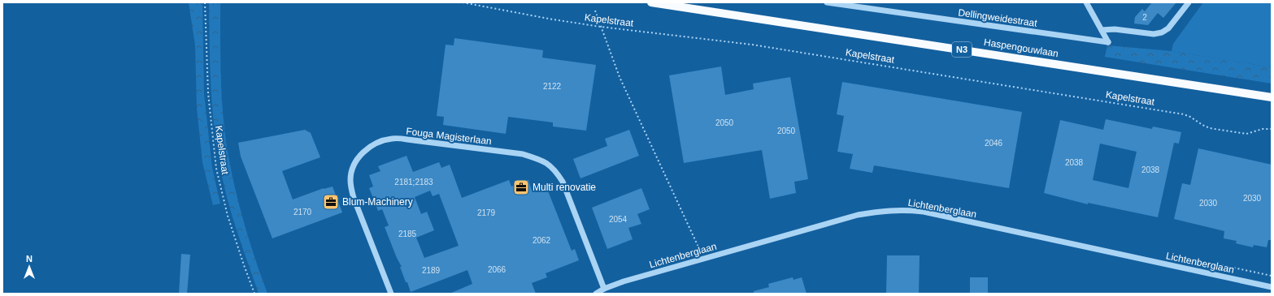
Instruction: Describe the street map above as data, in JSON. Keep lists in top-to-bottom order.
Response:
{
  "streets": {
    "main road": ["Haspengouwlaan", "N3"],
    "street": ["Dellingweidestraat", "Fouga Magisterlaan", "Lichtenberglaan"],
    "path": ["Kapelstraat"]
  },
  "crossings": [
    ["Fouga Magisterlaan", "Lichtenberglaan"]
  ],
  "places": {
    "office": ["Multi renovatie", "Blum-Machinery"]
  },
  "house_numbers": [
    "2",
    "2122",
    "2050",
    "2050",
    "2046",
    "2038",
    "2038",
    "2181;2183",
    "2030",
    "2030",
    "2170",
    "2179",
    "2054",
    "2185",
    "2062",
    "2066",
    "2189"
  ],
  "north": "top"
}
